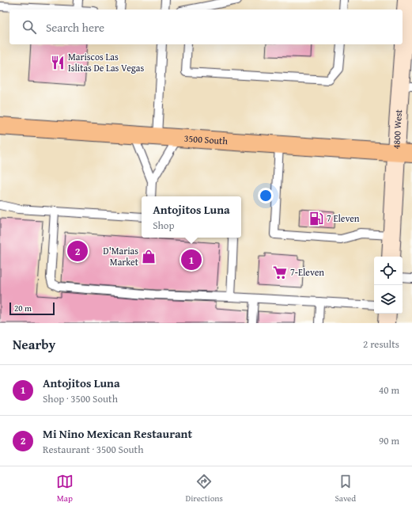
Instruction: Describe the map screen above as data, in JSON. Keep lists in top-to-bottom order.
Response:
{
  "streets": {
    "main road": ["4800 West", "3500 South"]
  },
  "crossings": [
    ["4800 West", "3500 South"]
  ],
  "places": {
    "restaurant": ["Mariscos Las Islitas De Las Vegas"],
    "fuel station": ["7 Eleven"],
    "shop": ["D'Marias Market"],
    "supermarket": ["7-Eleven"]
  },
  "scale_bar": "20 m",
  "page": {
    "search": "Search here",
    "popup": ["Antojitos Luna", "Shop"],
    "pins": ["2", "1"],
    "scale": "20 m",
    "heading": ["Nearby", "2 results"],
    "list": [
      {
        "mark": "1",
        "name": "Antojitos Luna",
        "note": "Shop · 3500 South",
        "value": "40 m"
      },
      {
        "mark": "2",
        "name": "Mi Nino Mexican Restaurant",
        "note": "Restaurant · 3500 South",
        "value": "90 m"
      }
    ],
    "nav": ["Map", "Directions", "Saved"]
  }
}
